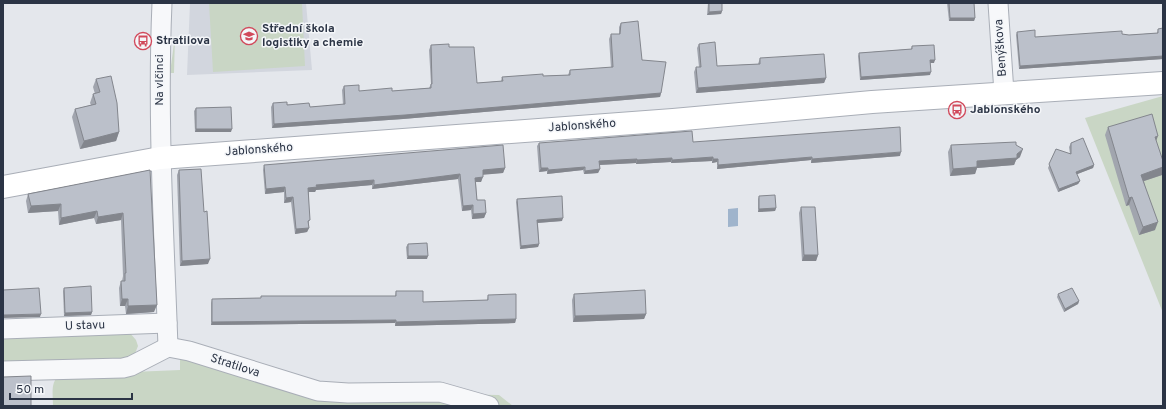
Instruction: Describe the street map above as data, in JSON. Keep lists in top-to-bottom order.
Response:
{
  "streets": {
    "street": [
      "Benýškova",
      "Na vlčinci",
      "Jablonského",
      "U stavu",
      "Stratilova"
    ]
  },
  "crossings": [
    ["Benýškova", "Jablonského"],
    ["Na vlčinci", "Jablonského"]
  ],
  "places": {
    "school or university": ["Střední škola logistiky a chemie"],
    "bus stop": ["Stratilova", "Jablonského"]
  },
  "scale_bar": "50 m"
}
